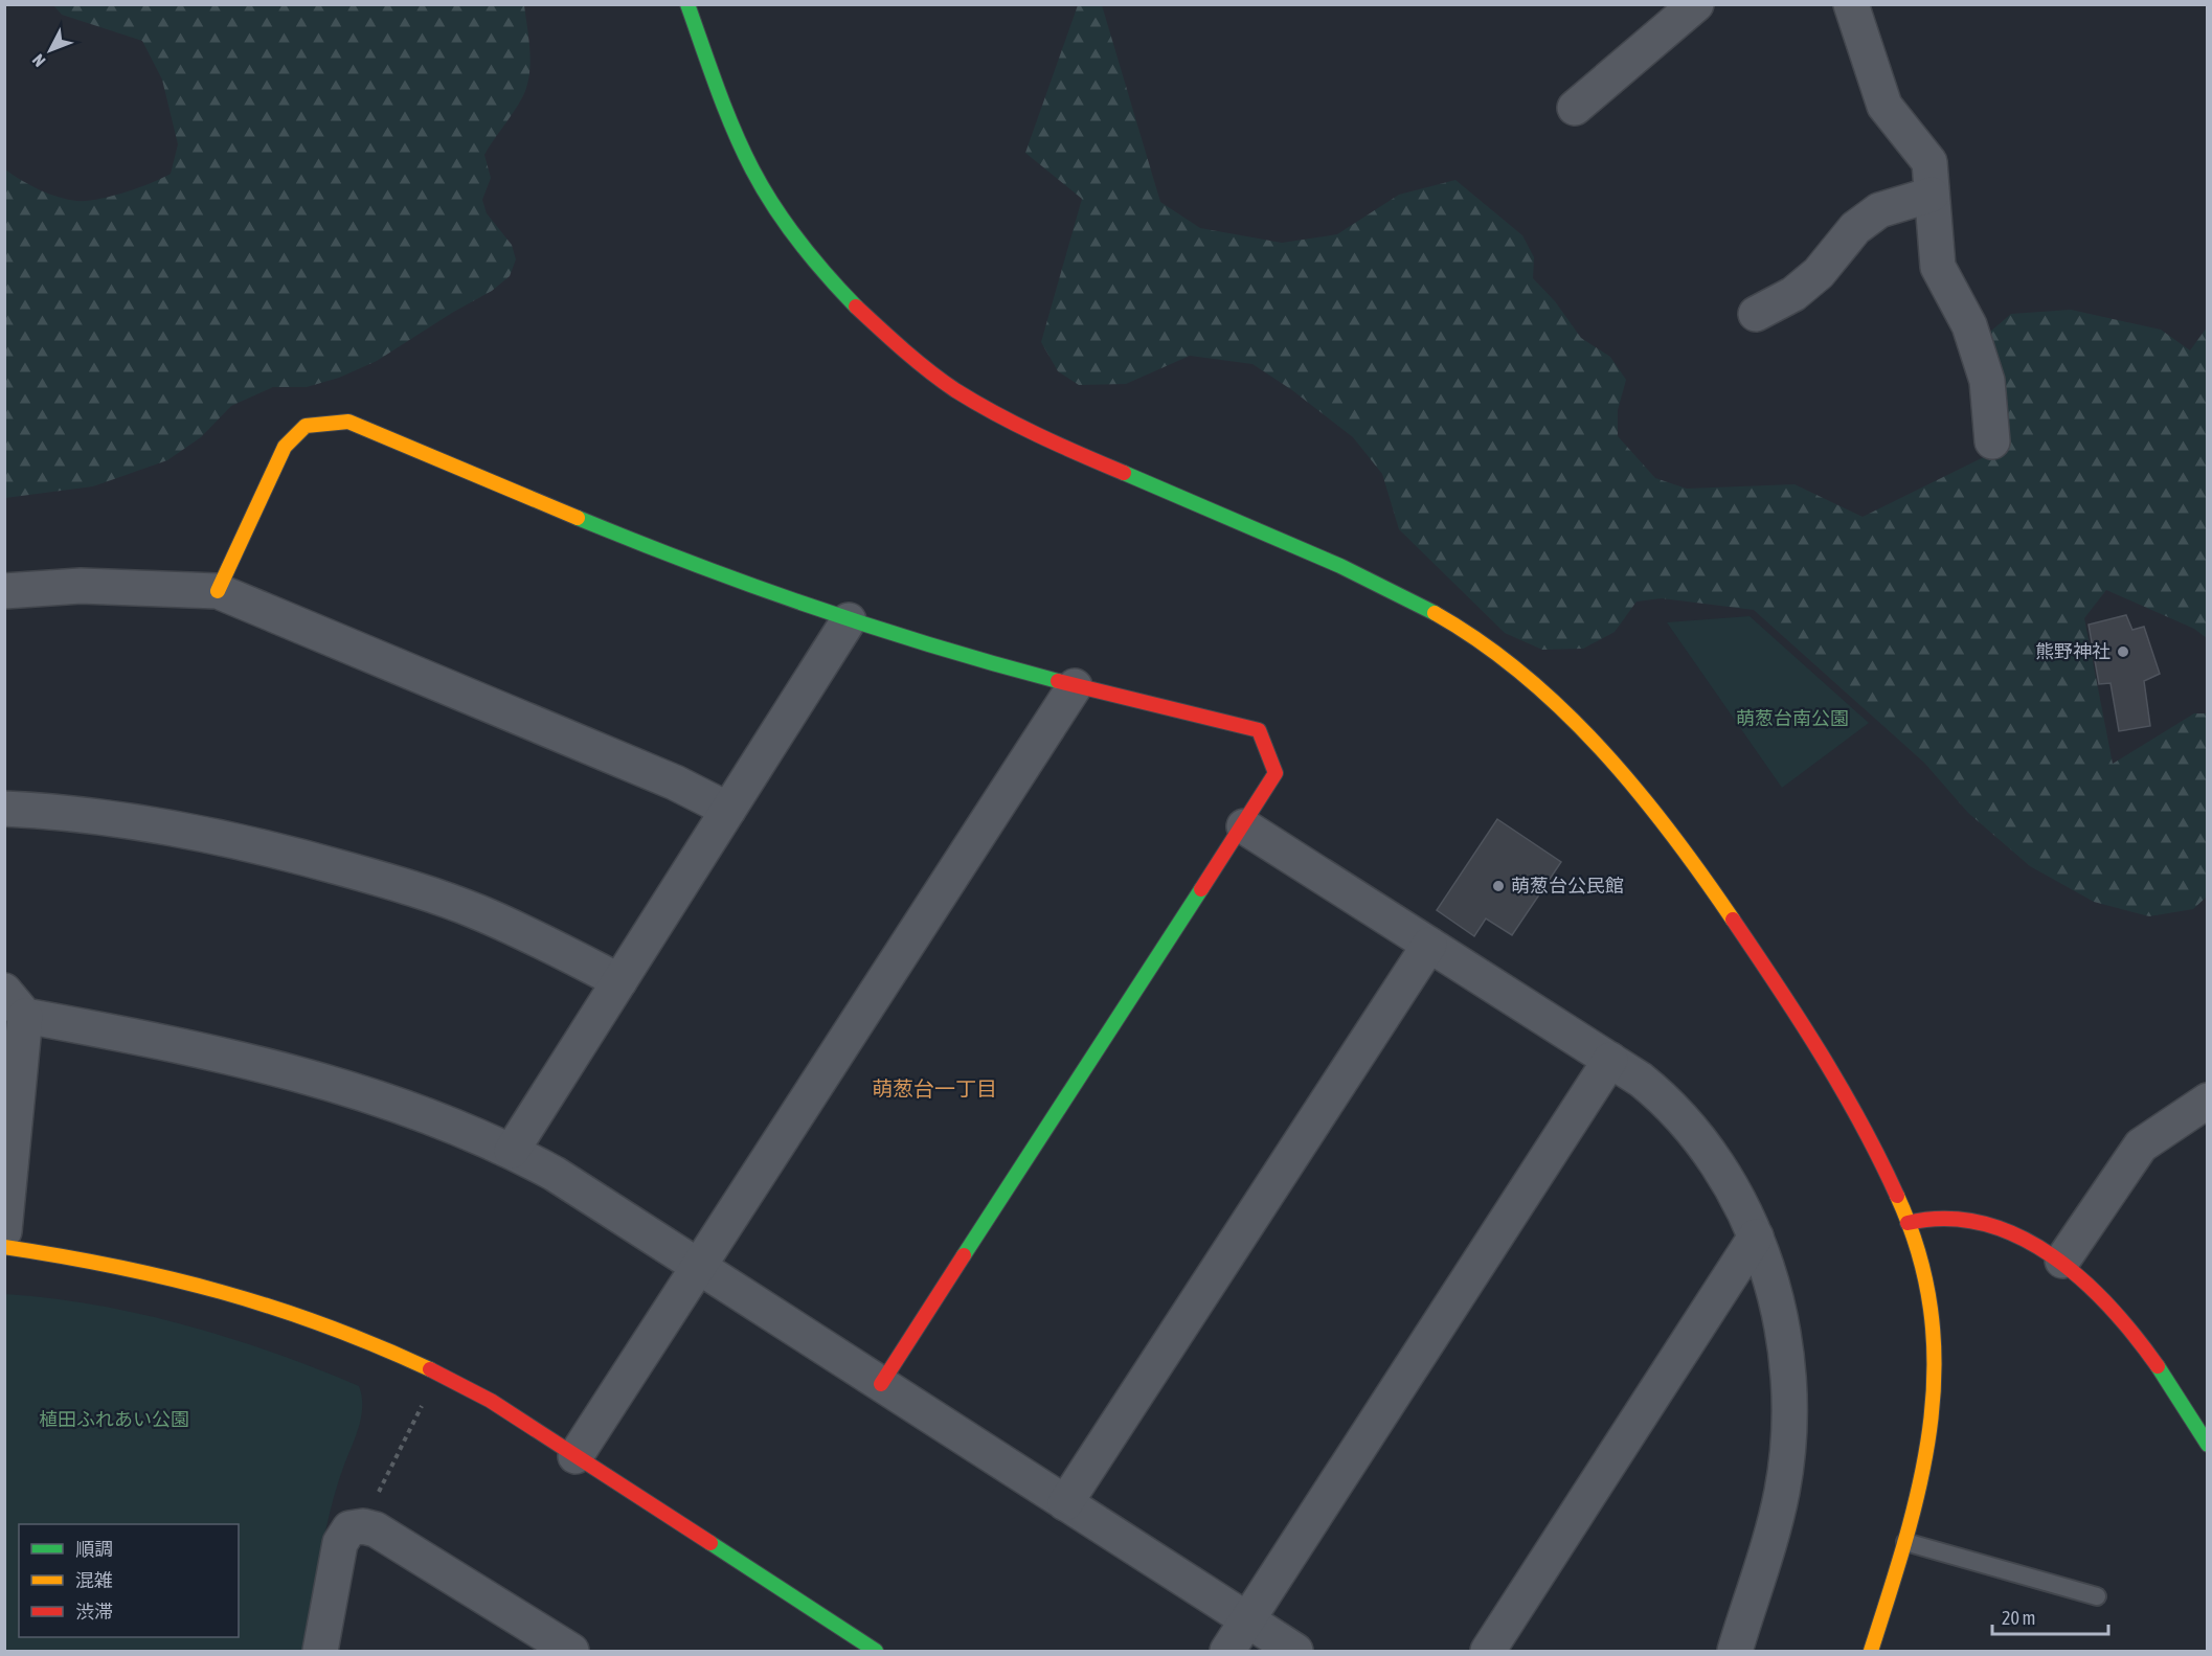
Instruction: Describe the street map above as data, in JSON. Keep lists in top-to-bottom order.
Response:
{
  "districts": ["萌葱台一丁目"],
  "parks": ["萌葱台南公園", "植田ふれあい公園"],
  "places": ["熊野神社", "萌葱台公民館"],
  "legend": ["順調", "混雑", "渋滞"],
  "scale_bar": "20 m",
  "north": "bottom left"
}
